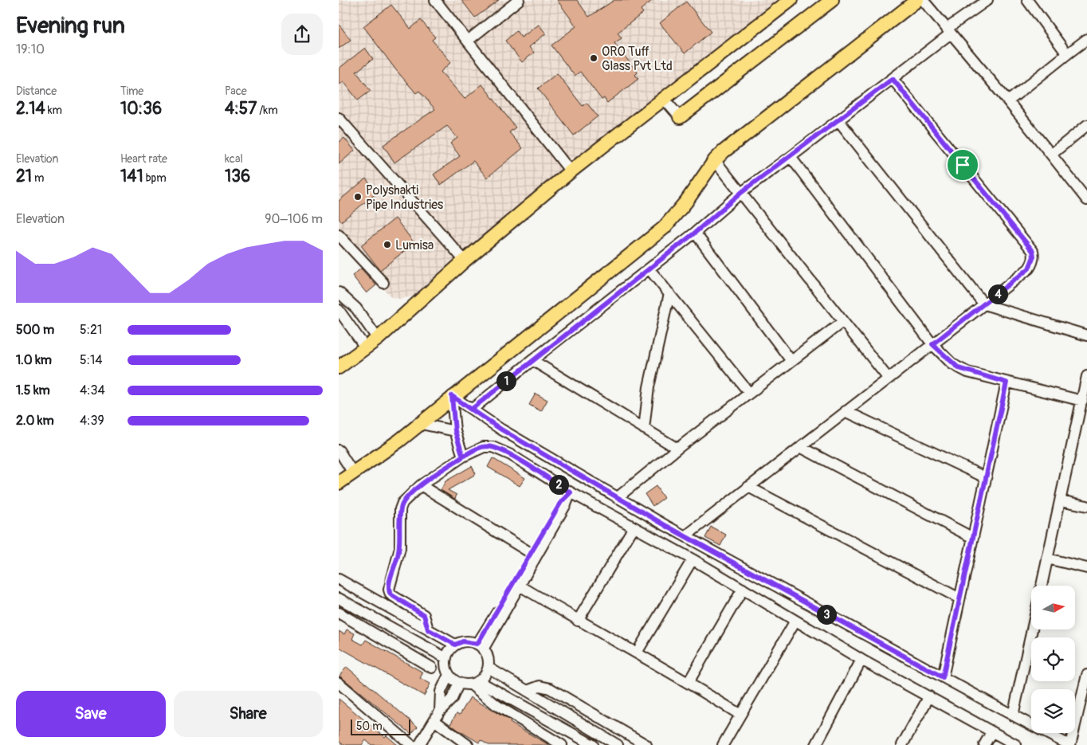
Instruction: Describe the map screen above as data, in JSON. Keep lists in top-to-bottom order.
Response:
{
  "places": ["ORO Tuff Glass Pvt Ltd", "Polyshakti Pipe Industries", "Lumisa"],
  "scale_bar": "50 m",
  "north": "right",
  "page": {
    "heading": ["Evening run", "19:10"],
    "stats": [
      ["Distance", "2.14 km"],
      ["Time", "10:36"],
      ["Pace", "4:57 /km"],
      ["Elevation", "21 m"],
      ["Heart rate", "141 bpm"],
      ["kcal", "136"]
    ],
    "chart": ["Elevation", "90–106 m"],
    "pins": [
      "4",
      "1",
      "2",
      "3"
    ],
    "list": [
      {
        "name": "500 m",
        "note": "5:21"
      },
      {
        "name": "1.0 km",
        "note": "5:14"
      },
      {
        "name": "1.5 km",
        "note": "4:34"
      },
      {
        "name": "2.0 km",
        "note": "4:39"
      }
    ],
    "buttons": ["Save", "Share"],
    "scale": "50 m"
  }
}
